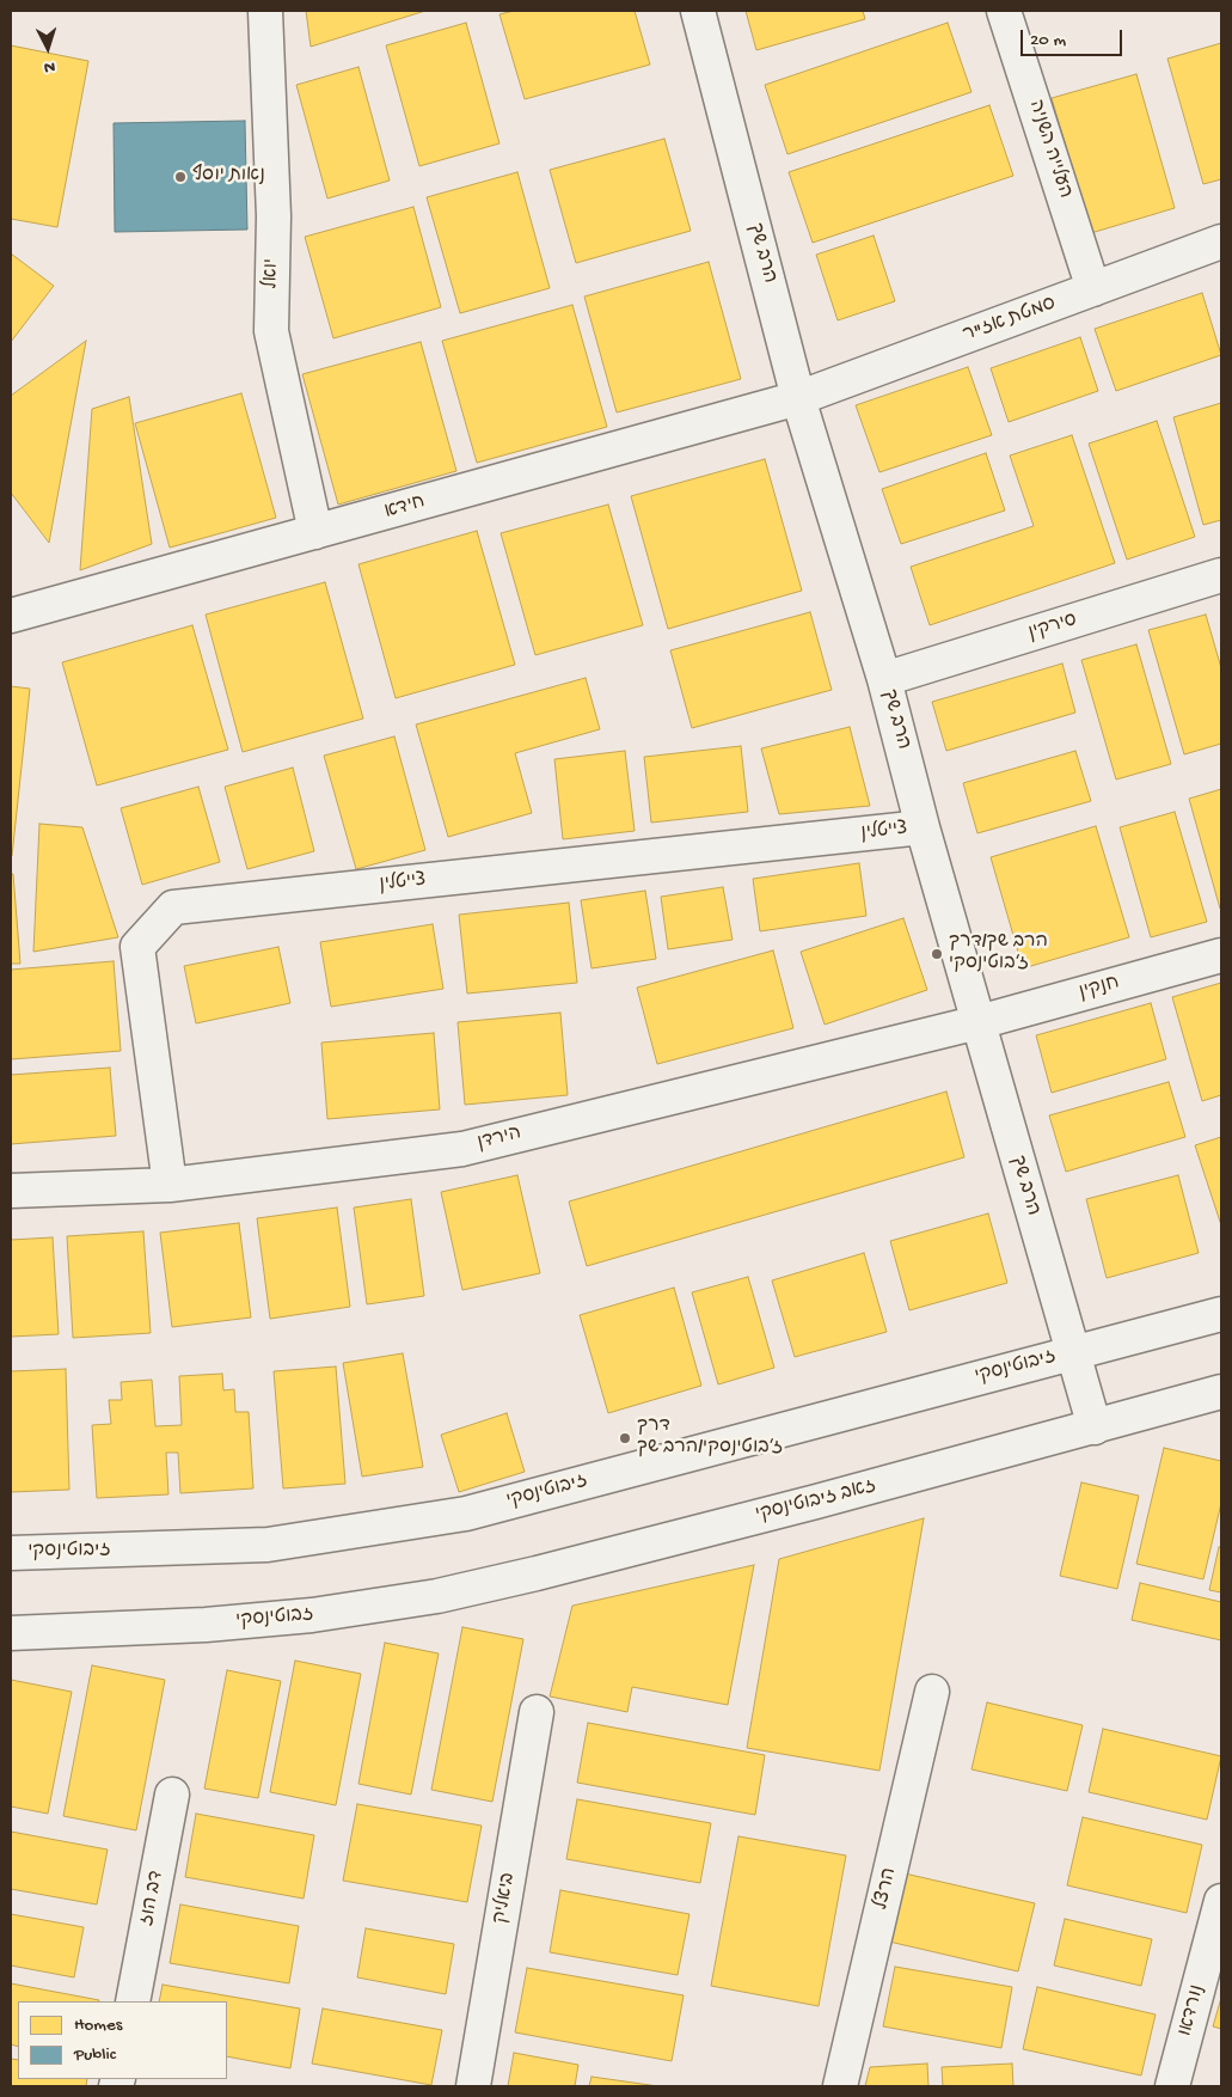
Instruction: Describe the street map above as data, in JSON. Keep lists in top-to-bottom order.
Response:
{
  "streets": {
    "street": [
      "העלייה השניה",
      "הרב שך",
      "יואל",
      "סמטת אז\"ר",
      "חידא",
      "סירקין",
      "צייטלין",
      "חנקין",
      "הירדן",
      "ז'בוטינסקי",
      "זאב ז'בוטינסקי",
      "זבוטינסקי",
      "הרצל",
      "דב הוז",
      "ביאליק",
      "נורדאו"
    ]
  },
  "crossings": [
    ["העלייה השניה", "סמטת אז\"ר"],
    ["הרב שך", "סמטת אז\"ר"],
    ["הרב שך", "חידא"],
    ["הרב שך", "סירקין"],
    ["הרב שך", "צייטלין"],
    ["הרב שך", "חנקין"],
    ["הרב שך", "הירדן"],
    ["הרב שך", "ז'בוטינסקי"],
    ["הרב שך", "זאב ז'בוטינסקי"],
    ["יואל", "חידא"],
    ["סמטת אז\"ר", "חידא"],
    ["צייטלין", "הירדן"],
    ["חנקין", "הירדן"],
    ["זאב ז'בוטינסקי", "זבוטינסקי"]
  ],
  "places": ["נאות יוסף", "הרב שך/דרך ז׳בוטינסקי", "דרך ז׳בוטינסקי/הרב שך"],
  "legend": ["Homes", "Public"],
  "scale_bar": "20 m",
  "north": "bottom"
}
